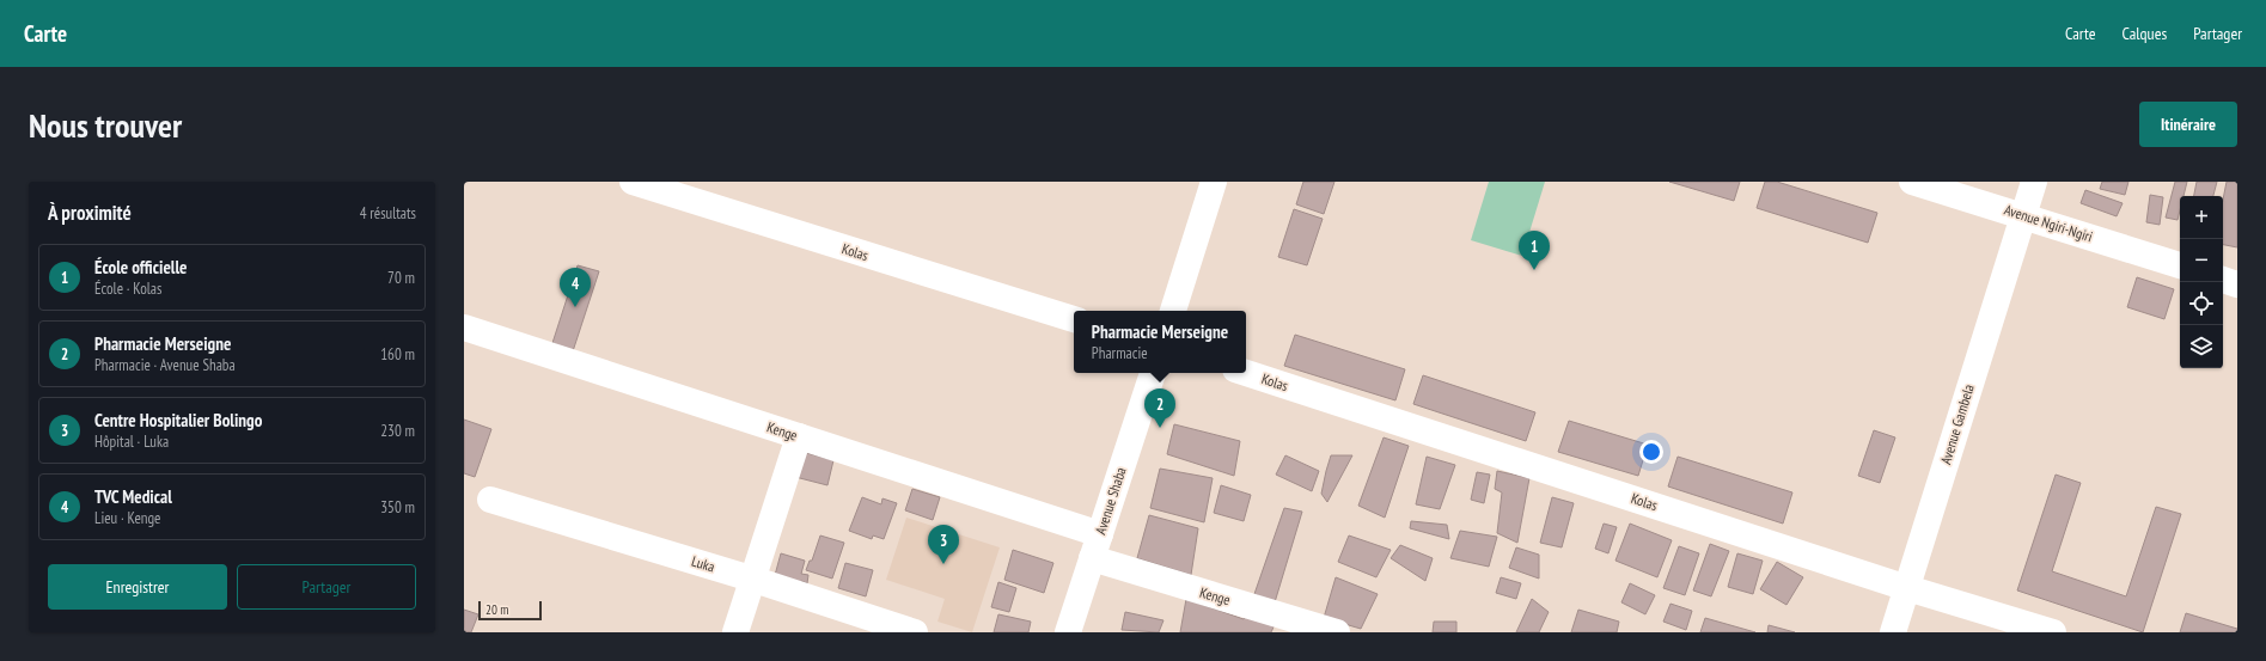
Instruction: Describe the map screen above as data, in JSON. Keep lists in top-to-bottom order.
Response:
{
  "streets": {
    "street": [
      "Avenue Ngiri-Ngiri",
      "Kolas",
      "Avenue Gambela",
      "Kenge",
      "Avenue Shaba",
      "Luka"
    ]
  },
  "crossings": [
    ["Avenue Ngiri-Ngiri", "Avenue Gambela"],
    ["Kolas", "Avenue Gambela"],
    ["Kenge", "Avenue Shaba"]
  ],
  "scale_bar": "20 m",
  "page": {
    "header": "Carte",
    "nav": ["Carte", "Calques", "Partager"],
    "buttons": [
      "Itinéraire",
      ["Enregistrer", "Partager"]
    ],
    "title": "Nous trouver",
    "heading": ["À proximité", "4 résultats"],
    "map_buttons": ["+", "−"],
    "pins": [
      "1",
      "4",
      "2",
      "3"
    ],
    "list": [
      {
        "mark": "1",
        "name": "École officielle",
        "note": "École · Kolas",
        "value": "70 m"
      },
      {
        "mark": "2",
        "name": "Pharmacie Merseigne",
        "note": "Pharmacie · Avenue Shaba",
        "value": "160 m"
      },
      {
        "mark": "3",
        "name": "Centre Hospitalier Bolingo",
        "note": "Hôpital · Luka",
        "value": "230 m"
      },
      {
        "mark": "4",
        "name": "TVC Medical",
        "note": "Lieu · Kenge",
        "value": "350 m"
      }
    ],
    "popup": ["Pharmacie Merseigne", "Pharmacie"],
    "scale": "20 m"
  }
}
